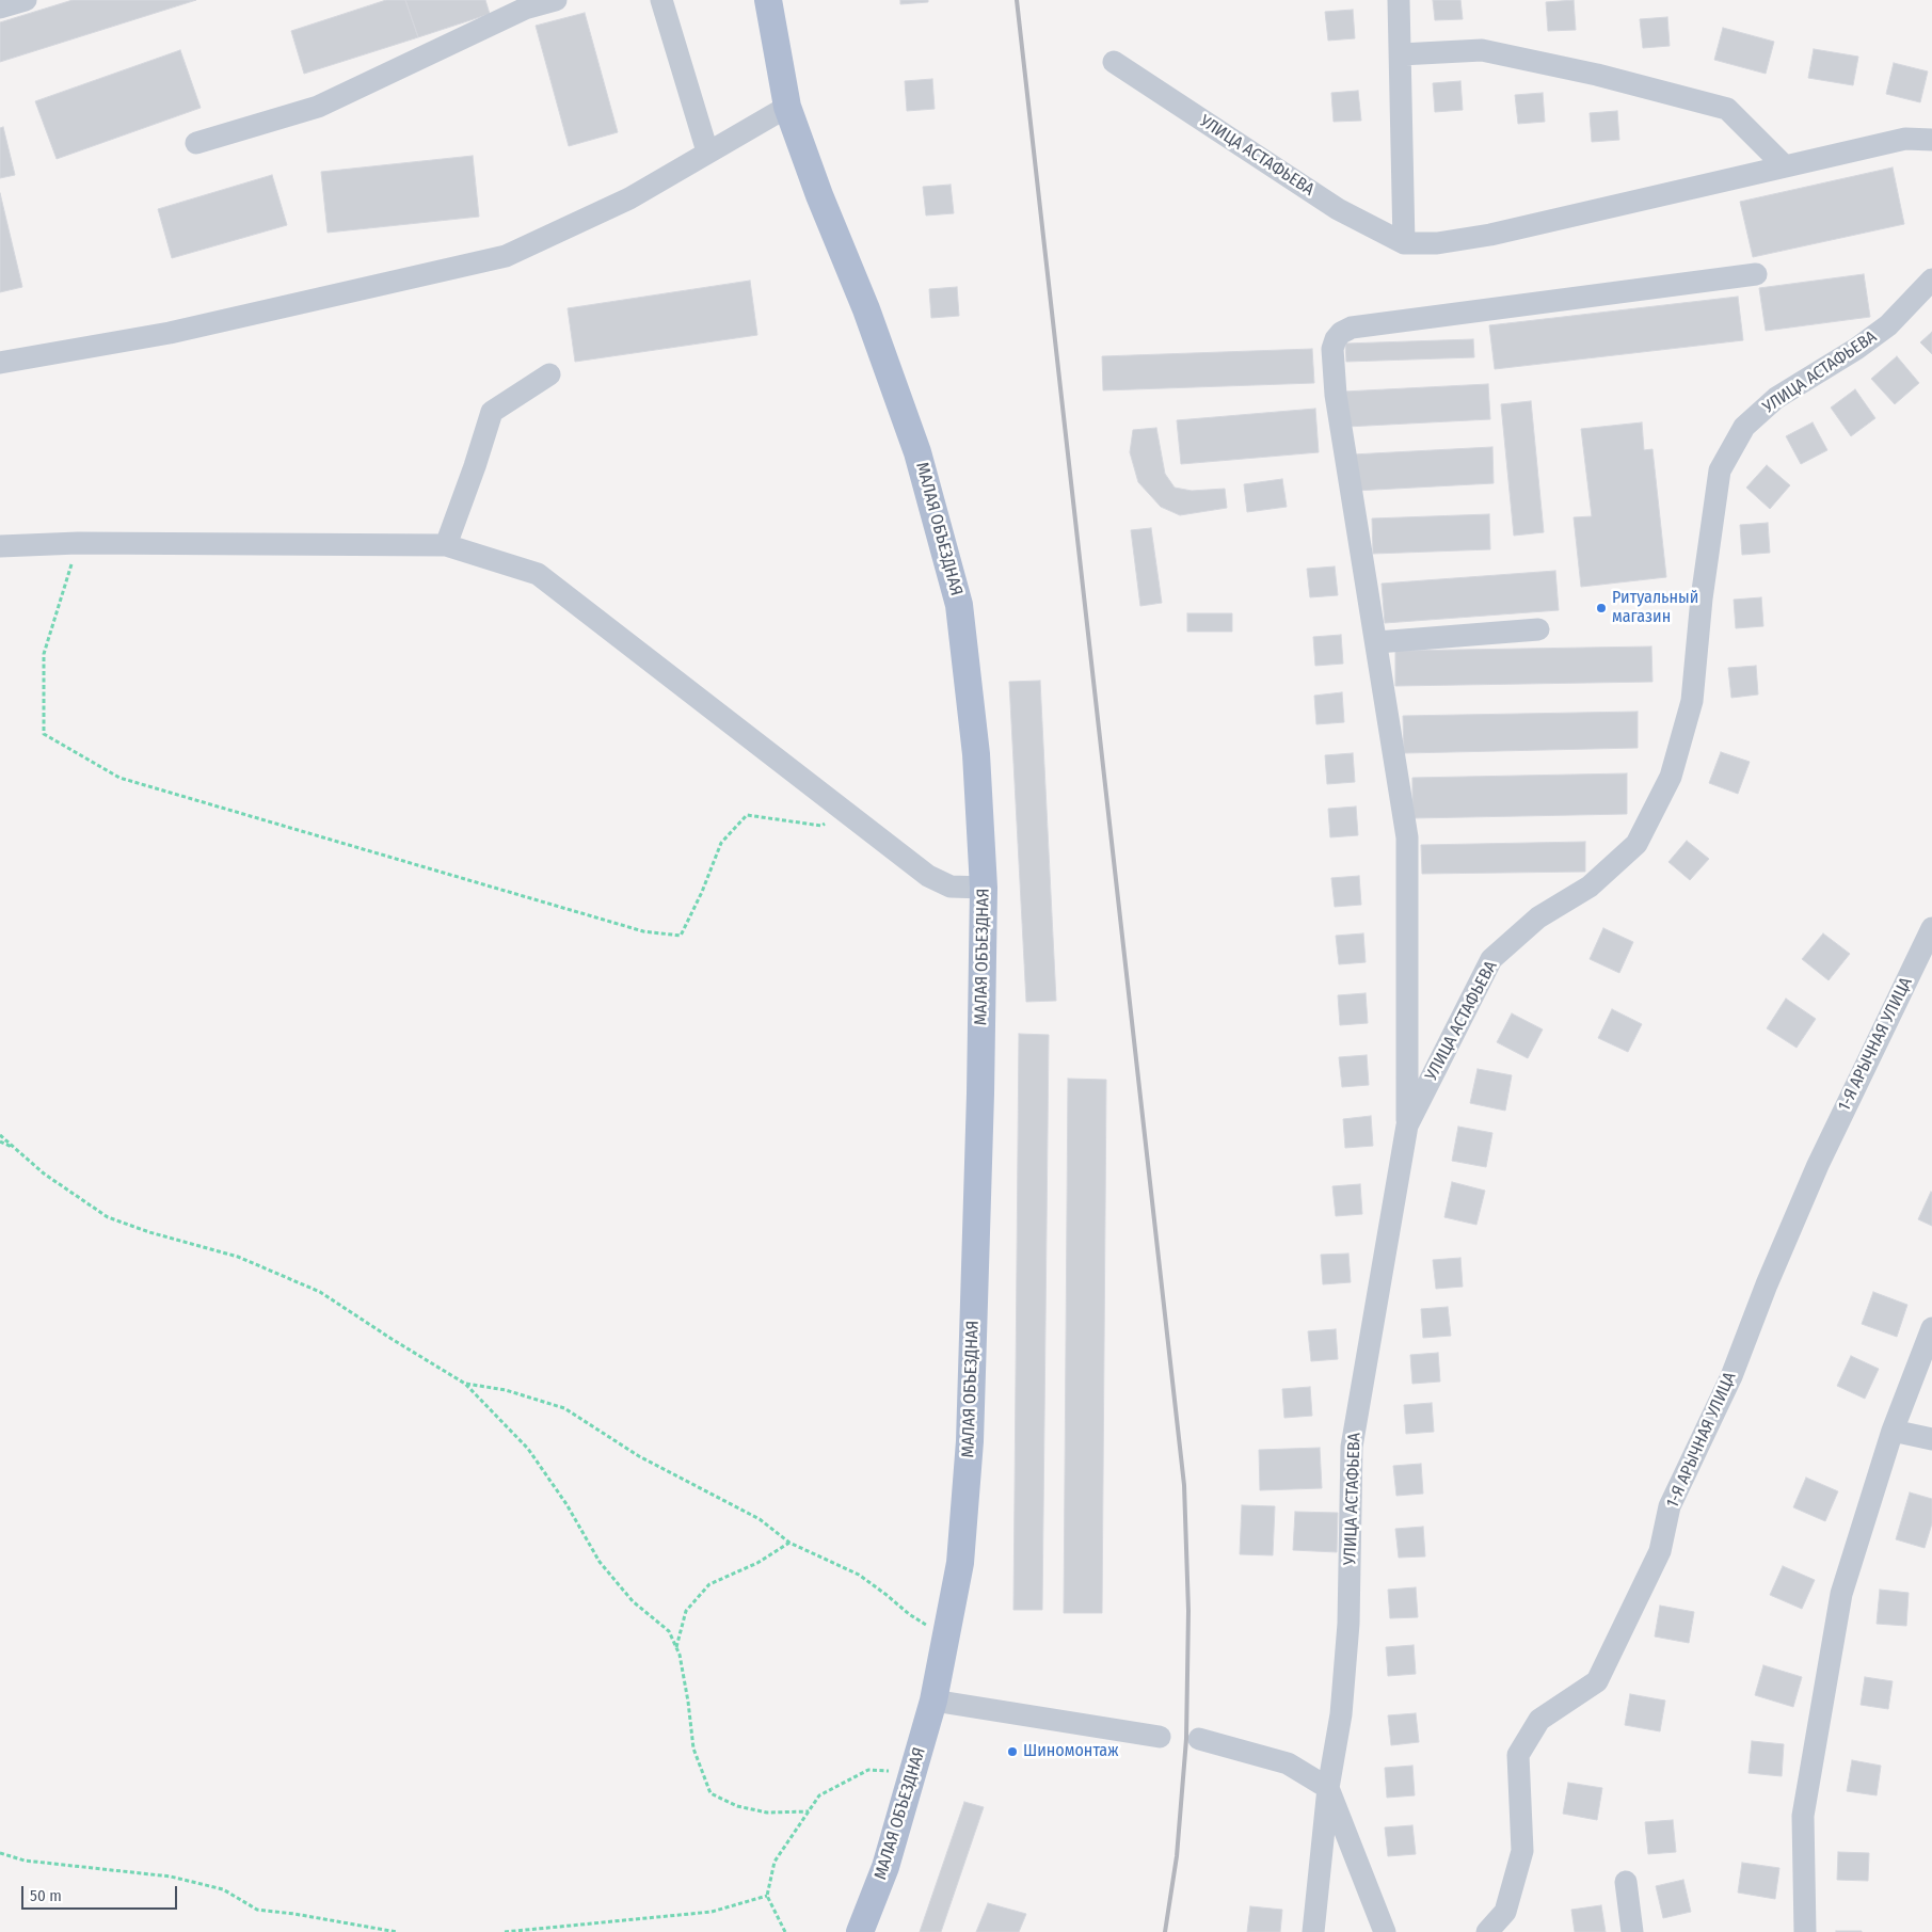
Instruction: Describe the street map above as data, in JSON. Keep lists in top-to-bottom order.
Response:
{
  "streets": {
    "main road": ["МАЛАЯ ОБЪЕЗДНАЯ"],
    "street": ["УЛИЦА АСТАФЬЕВА", "1-Я АРЫЧНАЯ УЛИЦА"]
  },
  "places": ["Ритуальный магазин", "Шиномонтаж"],
  "scale_bar": "50 m"
}
